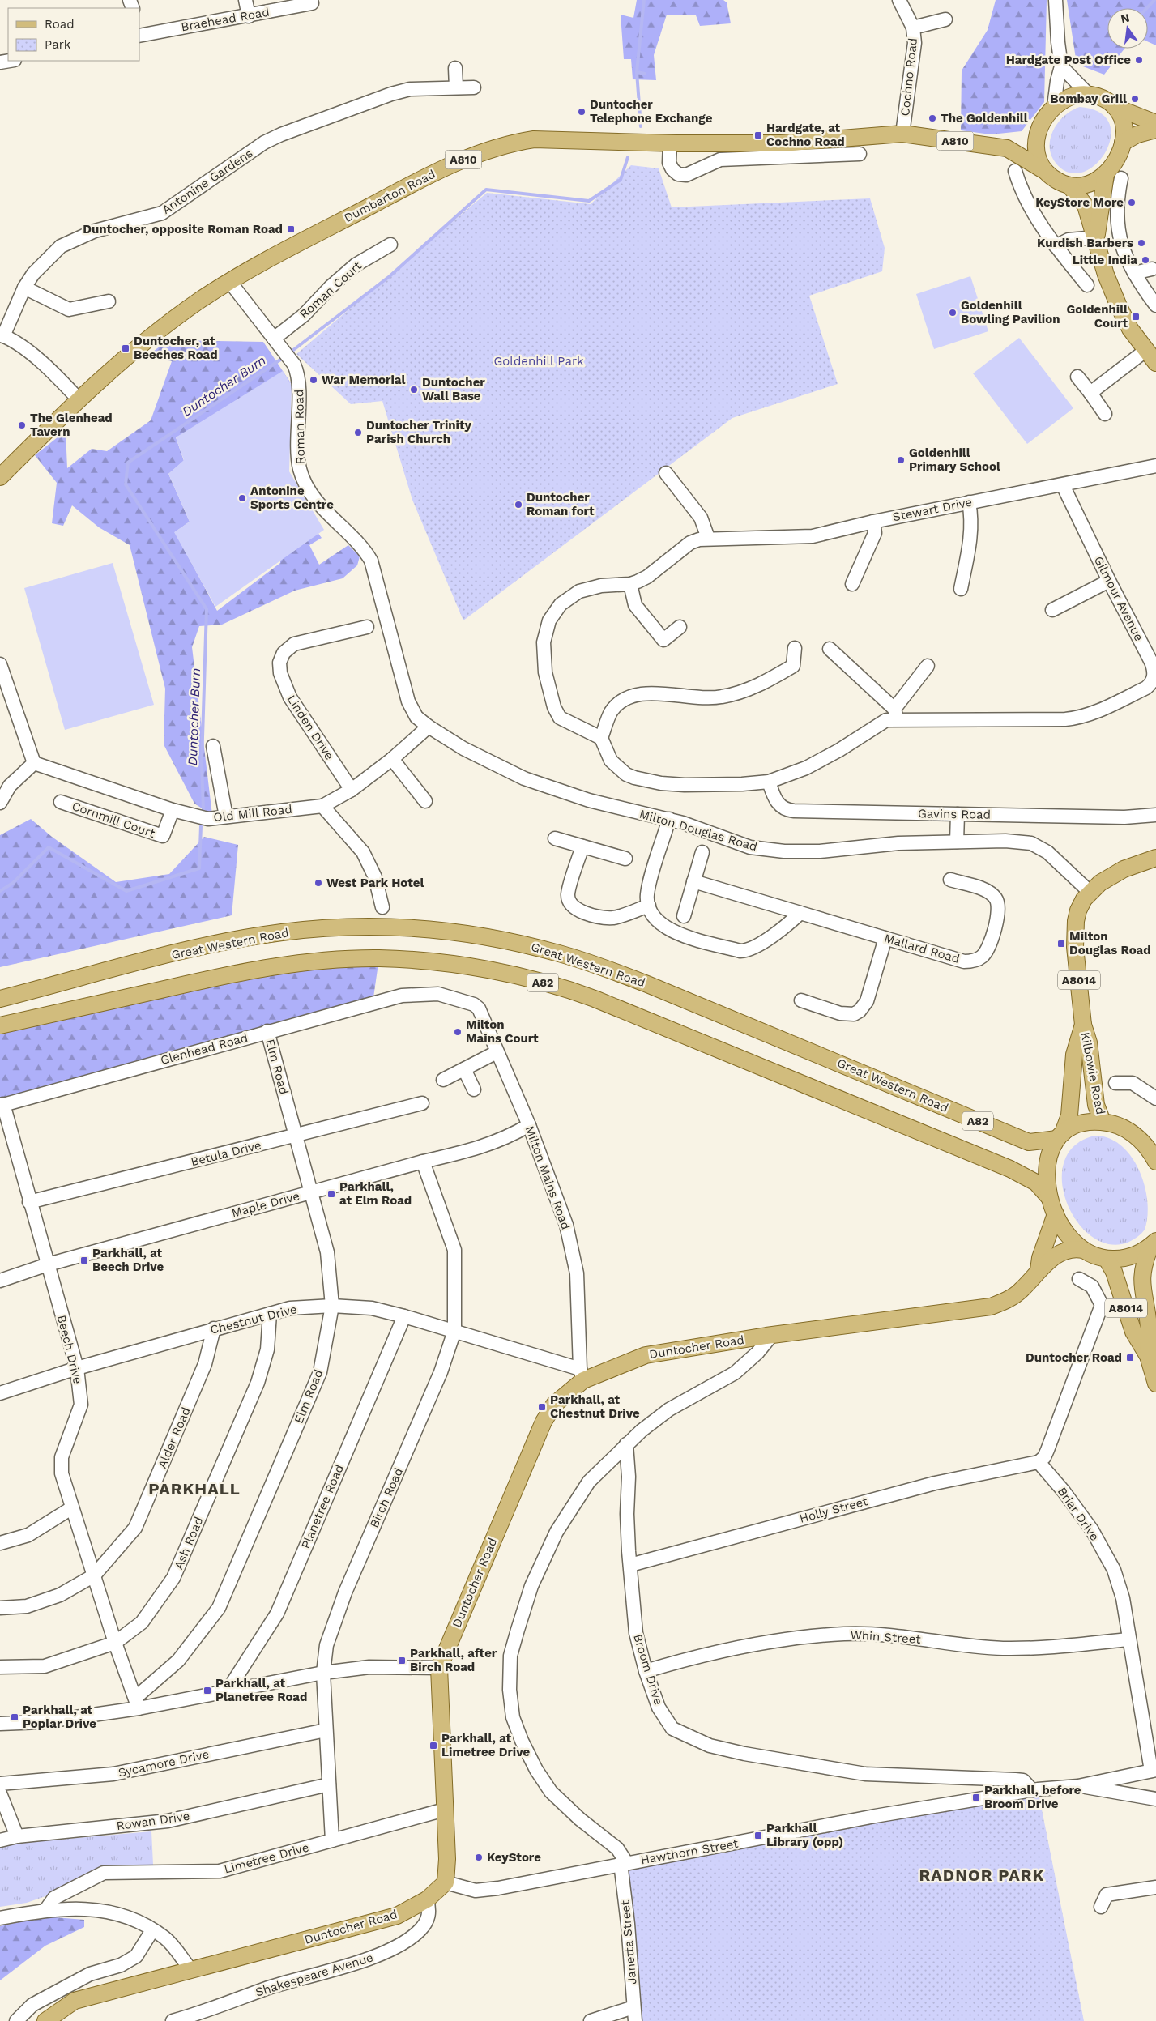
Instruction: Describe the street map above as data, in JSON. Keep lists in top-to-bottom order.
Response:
{
  "streets": {
    "main road": [
      "A810",
      "Dumbarton Road",
      "Great Western Road",
      "A8014",
      "A82",
      "Kilbowie Road",
      "Duntocher Road"
    ],
    "street": [
      "Braehead Road",
      "Cochno Road",
      "Antonine Gardens",
      "Roman Court",
      "Roman Road",
      "Stewart Drive",
      "Gilmour Avenue",
      "Linden Drive",
      "Old Mill Road",
      "Gavins Road",
      "Cornmill Court",
      "Milton Douglas Road",
      "Mallard Road",
      "Glenhead Road",
      "Elm Road",
      "Betula Drive",
      "Milton Mains Road",
      "Maple Drive",
      "Chestnut Drive",
      "Beech Drive",
      "Alder Road",
      "Birch Road",
      "Planetree Road",
      "Holly Street",
      "Briar Drive",
      "Ash Road",
      "Whin Street",
      "Broom Drive",
      "Sycamore Drive",
      "Rowan Drive",
      "Hawthorn Street",
      "Limetree Drive",
      "Janetta Street",
      "Shakespeare Avenue"
    ]
  },
  "crossings": [
    ["Cochno Road", "Dumbarton Road"],
    ["A810", "Dumbarton Road"],
    ["Dumbarton Road", "Roman Road"],
    ["Roman Court", "Roman Road"],
    ["Roman Road", "Old Mill Road"],
    ["Roman Road", "Milton Douglas Road"],
    ["Stewart Drive", "Gilmour Avenue"],
    ["Gilmour Avenue", "Gavins Road"],
    ["Linden Drive", "Old Mill Road"],
    ["Old Mill Road", "Cornmill Court"],
    ["Old Mill Road", "Milton Douglas Road"],
    ["Milton Douglas Road", "Kilbowie Road"],
    ["Great Western Road", "A82"],
    ["Great Western Road", "Kilbowie Road"],
    ["A8014", "A82"],
    ["A82", "Kilbowie Road"],
    ["A82", "Duntocher Road"],
    ["Glenhead Road", "Elm Road"],
    ["Glenhead Road", "Milton Mains Road"],
    ["Glenhead Road", "Beech Drive"],
    ["Elm Road", "Betula Drive"],
    ["Elm Road", "Maple Drive"],
    ["Elm Road", "Chestnut Drive"],
    ["Elm Road", "Beech Drive"],
    ["Betula Drive", "Beech Drive"],
    ["Milton Mains Road", "Maple Drive"],
    ["Milton Mains Road", "Chestnut Drive"],
    ["Milton Mains Road", "Duntocher Road"],
    ["Maple Drive", "Beech Drive"],
    ["Maple Drive", "Birch Road"],
    ["Chestnut Drive", "Duntocher Road"],
    ["Chestnut Drive", "Beech Drive"],
    ["Chestnut Drive", "Alder Road"],
    ["Chestnut Drive", "Birch Road"],
    ["Chestnut Drive", "Planetree Road"],
    ["Chestnut Drive", "Ash Road"],
    ["Duntocher Road", "Hawthorn Street"],
    ["Duntocher Road", "Limetree Drive"],
    ["Duntocher Road", "Shakespeare Avenue"],
    ["Beech Drive", "Alder Road"],
    ["Beech Drive", "Ash Road"],
    ["Birch Road", "Sycamore Drive"],
    ["Birch Road", "Rowan Drive"],
    ["Birch Road", "Limetree Drive"],
    ["Holly Street", "Briar Drive"],
    ["Holly Street", "Broom Drive"],
    ["Briar Drive", "Whin Street"],
    ["Briar Drive", "Hawthorn Street"],
    ["Whin Street", "Broom Drive"],
    ["Broom Drive", "Hawthorn Street"],
    ["Hawthorn Street", "Janetta Street"]
  ],
  "districts": ["PARKHALL", "RADNOR PARK"],
  "water": ["Duntocher Burn"],
  "parks": ["Goldenhill Park"],
  "places": {
    "other": [
      "Hardgate Post Office",
      "Bombay Grill",
      "Duntocher Telephone Exchange",
      "The Goldenhill",
      "KeyStore More",
      "Kurdish Barbers",
      "Little India",
      "Goldenhill Bowling Pavilion",
      "War Memorial",
      "Duntocher Wall Base",
      "The Glenhead Tavern",
      "Duntocher Trinity Parish Church",
      "Goldenhill Primary School",
      "Antonine Sports Centre",
      "Duntocher Roman fort",
      "West Park Hotel",
      "Milton Mains Court",
      "KeyStore"
    ],
    "transit": [
      "Hardgate, at Cochno Road",
      "Duntocher, opposite Roman Road",
      "Goldenhill Court",
      "Duntocher, at Beeches Road",
      "Milton Douglas Road",
      "Parkhall, at Elm Road",
      "Parkhall, at Beech Drive",
      "Duntocher Road",
      "Parkhall, at Chestnut Drive",
      "Parkhall, after Birch Road",
      "Parkhall, at Planetree Road",
      "Parkhall, at Poplar Drive",
      "Parkhall, at Limetree Drive",
      "Parkhall, before Broom Drive",
      "Parkhall Library (opp)"
    ]
  },
  "legend": ["Road", "Park"],
  "north": "top"
}
